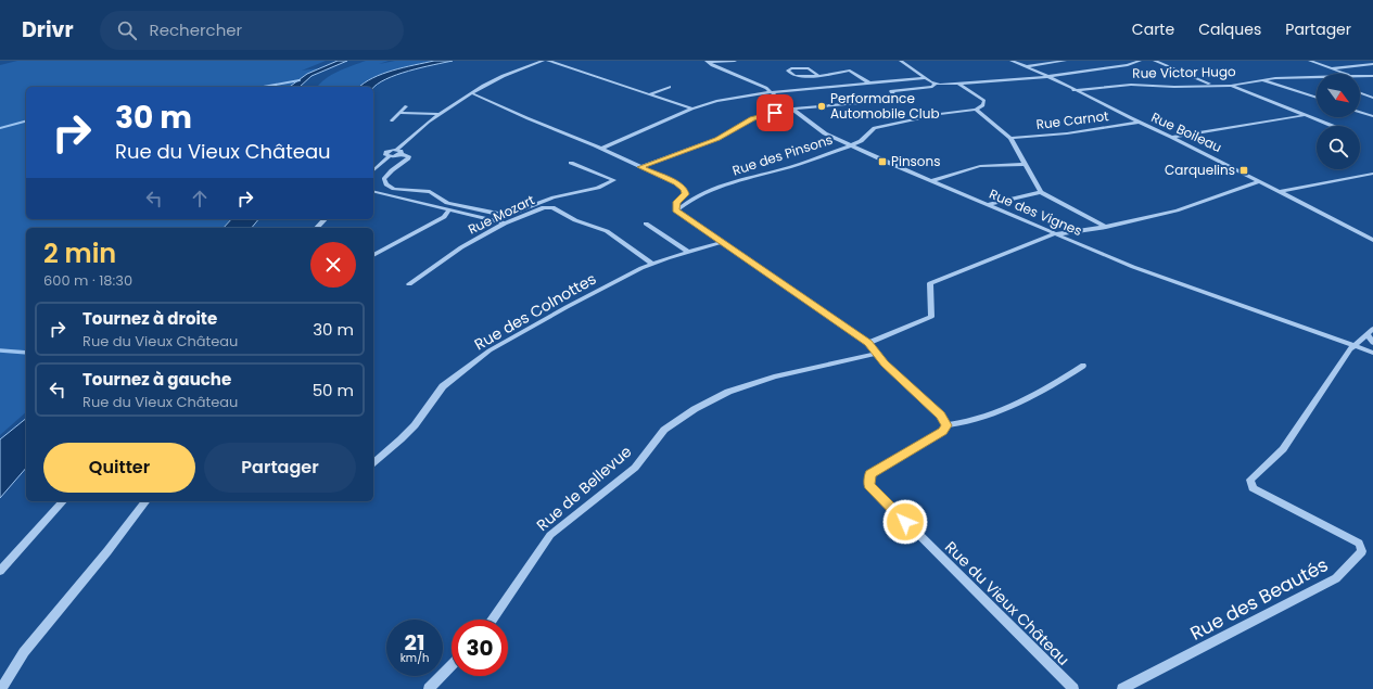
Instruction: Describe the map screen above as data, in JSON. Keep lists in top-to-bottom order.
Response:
{
  "streets": {
    "street": [
      "Rue Victor Hugo",
      "Rue Carnot",
      "Rue Boileau",
      "Rue des Pinsons",
      "Rue des Vignes",
      "Rue Mozart",
      "Rue des Colnottes",
      "Rue de Bellevue",
      "Rue des Beautés",
      "Rue du Vieux Château"
    ]
  },
  "crossings": [
    ["Rue Victor Hugo", "Rue Boileau"],
    ["Rue Carnot", "Rue Boileau"],
    ["Rue des Pinsons", "Rue des Vignes"],
    ["Rue des Vignes", "Rue des Beautés"],
    ["Rue Mozart", "Rue des Colnottes"]
  ],
  "places": {
    "other": ["Performance Automobile Club"],
    "transit": ["Pinsons", "Carquelins"]
  },
  "north": "bottom right",
  "page": {
    "header": "Drivr",
    "search": "Rechercher",
    "nav": ["Carte", "Calques", "Partager"],
    "turn": ["30 m", "Rue du Vieux Château"],
    "heading": ["2 min", "600 m · 18:30"],
    "list": [
      {
        "name": "Tournez à droite",
        "note": "Rue du Vieux Château",
        "value": "30 m"
      },
      {
        "name": "Tournez à gauche",
        "note": "Rue du Vieux Château",
        "value": "50 m"
      }
    ],
    "buttons": ["Quitter", "Partager"],
    "speed": "21 km/h",
    "limit": "30"
  }
}
